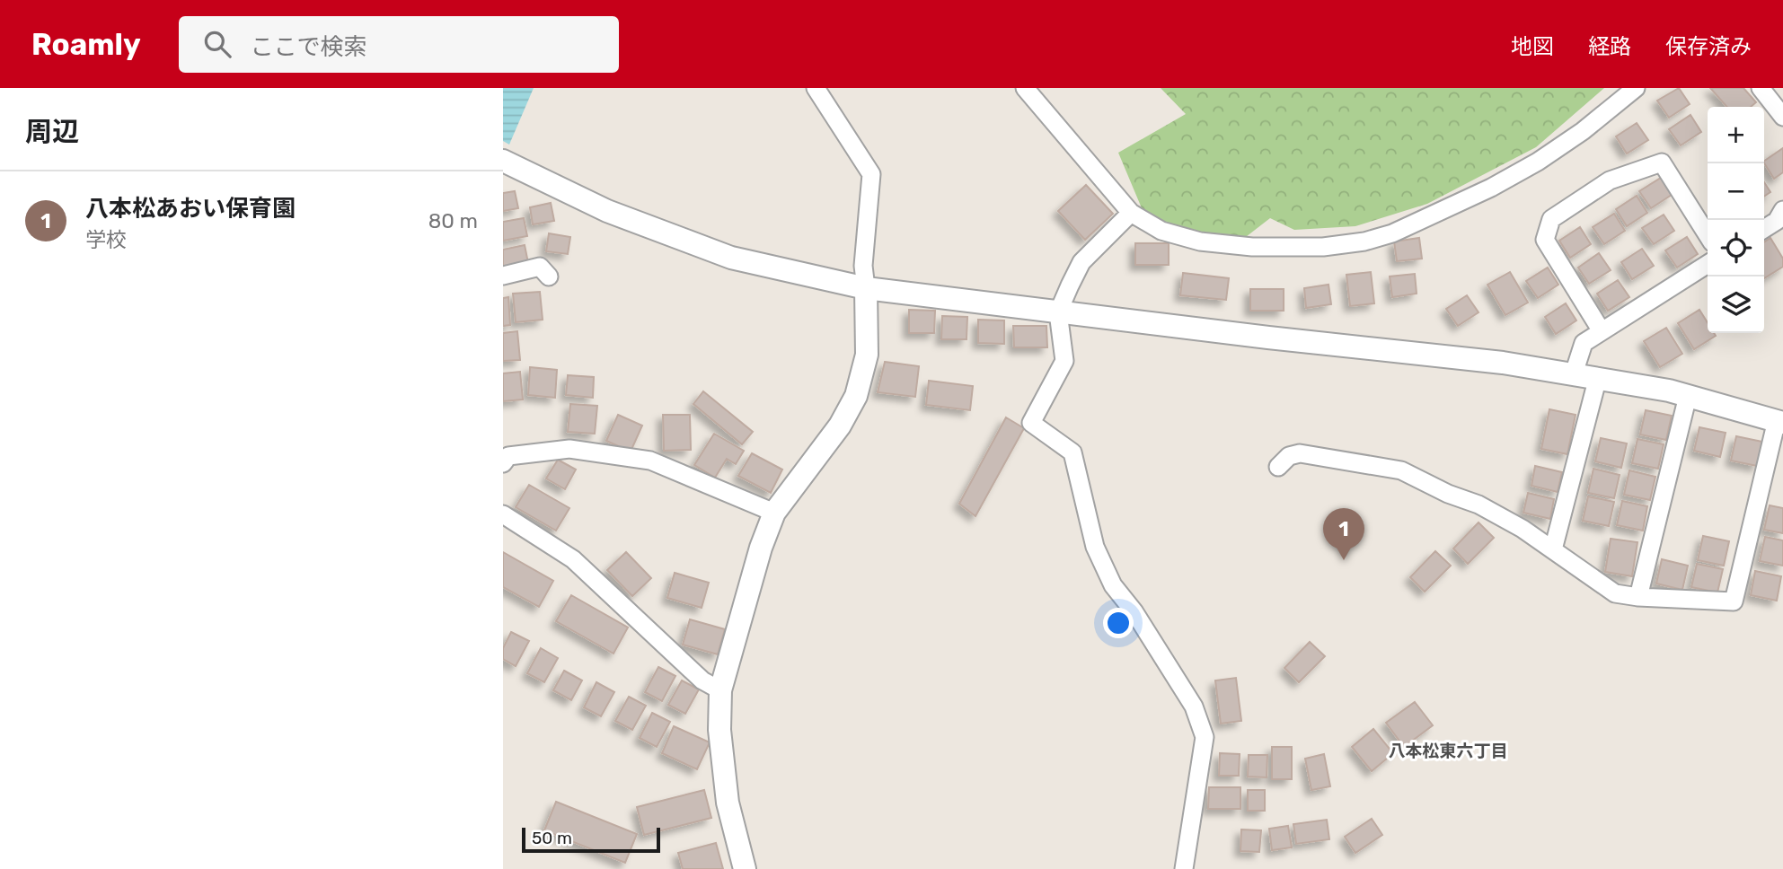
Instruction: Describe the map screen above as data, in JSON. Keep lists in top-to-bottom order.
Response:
{
  "districts": ["八本松東六丁目"],
  "scale_bar": "50 m",
  "page": {
    "header": "Roamly",
    "search": "ここで検索",
    "nav": ["地図", "経路", "保存済み"],
    "heading": "周辺",
    "map_buttons": ["+", "−"],
    "list": [
      {
        "mark": "1",
        "name": "八本松あおい保育園",
        "note": "学校",
        "value": "80 m"
      }
    ],
    "pins": "1",
    "scale": "50 m"
  }
}
